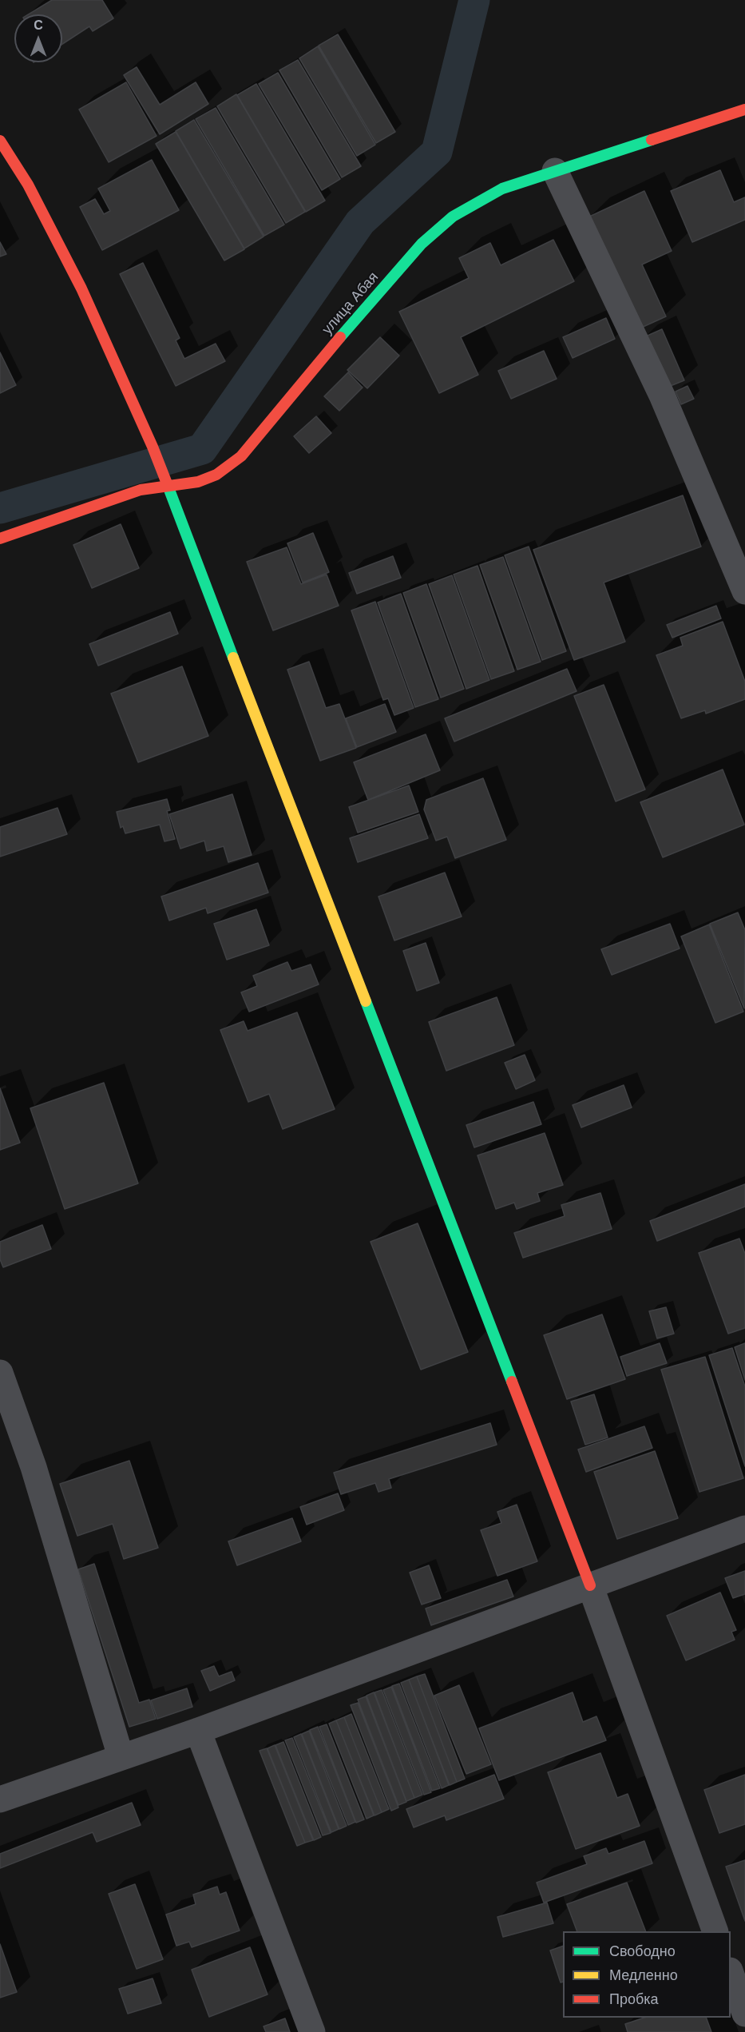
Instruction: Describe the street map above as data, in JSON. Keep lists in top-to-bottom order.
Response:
{
  "streets": {
    "main road": ["улица Абая"]
  },
  "legend": ["Свободно", "Медленно", "Пробка"],
  "north": "top"
}
